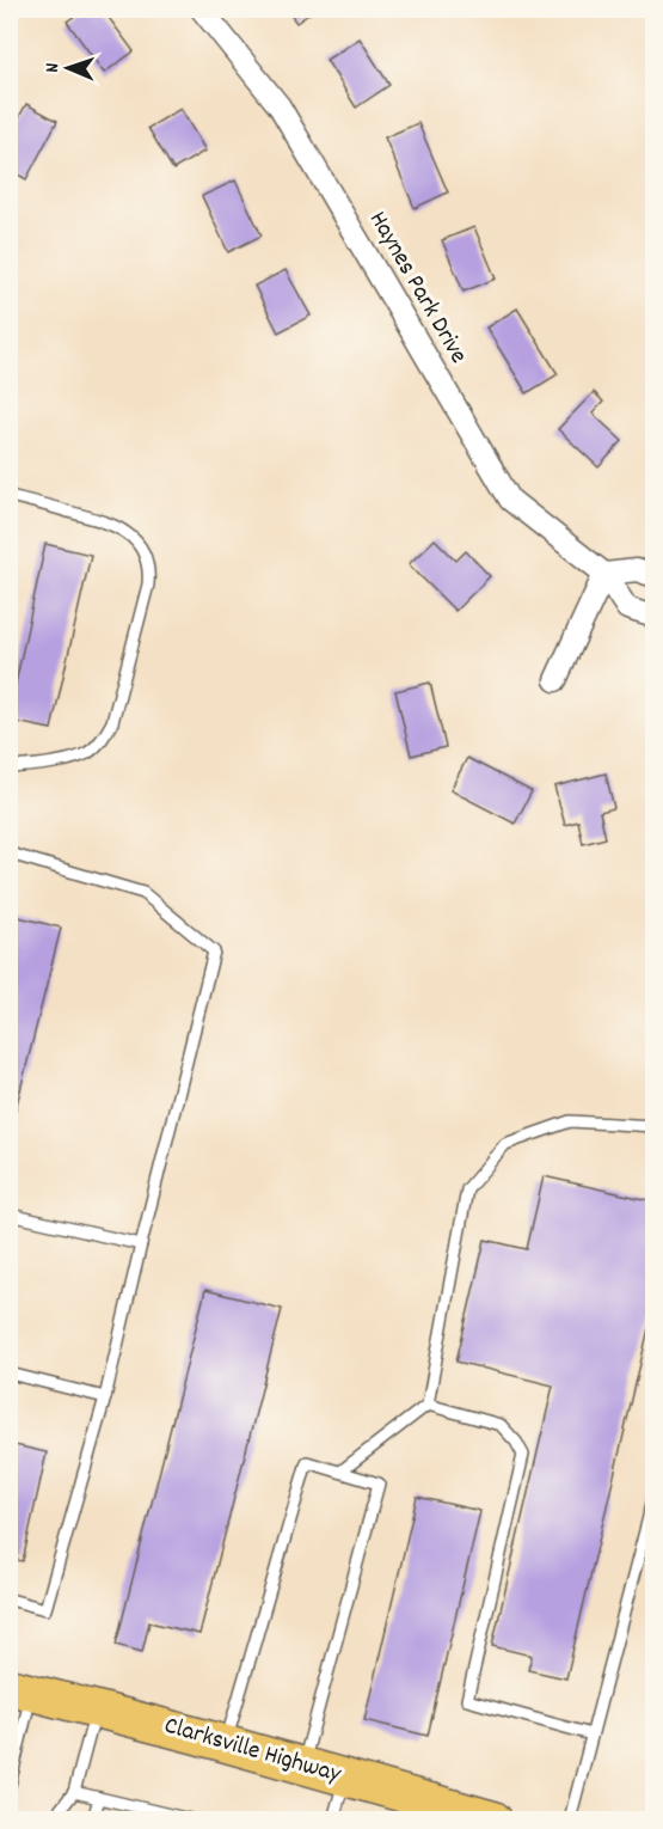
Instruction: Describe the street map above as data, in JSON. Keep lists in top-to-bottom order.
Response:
{
  "streets": {
    "main road": ["Clarksville Highway"],
    "street": ["Haynes Park Drive"]
  },
  "north": "left"
}
